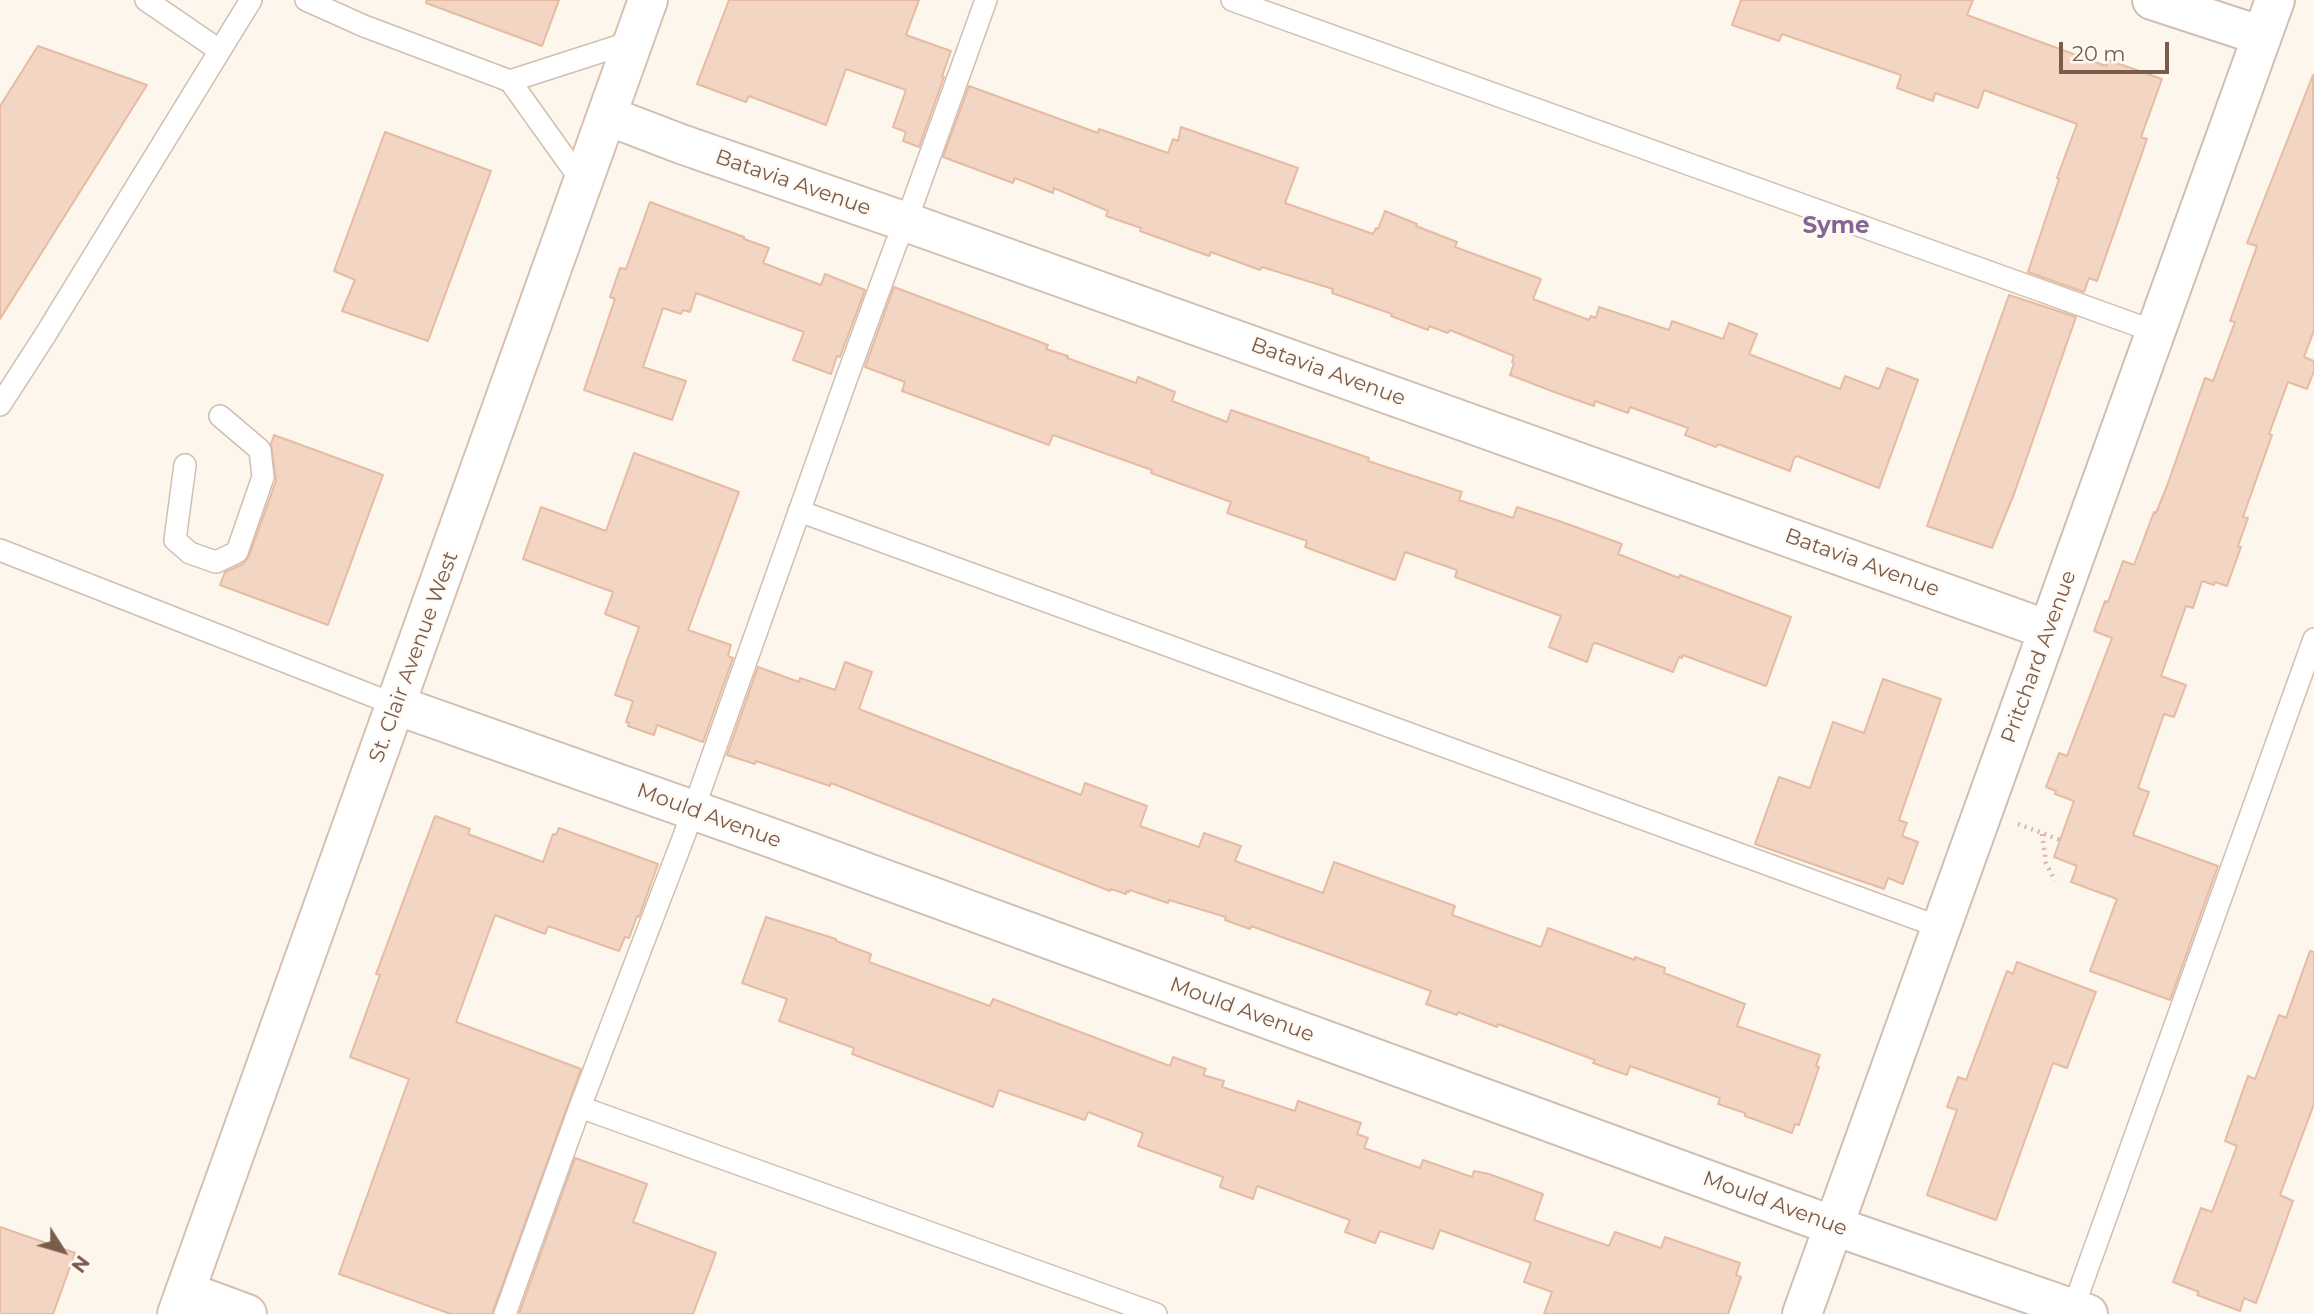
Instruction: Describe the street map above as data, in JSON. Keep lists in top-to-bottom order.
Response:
{
  "streets": {
    "street": [
      "Batavia Avenue",
      "St. Clair Avenue West",
      "Pritchard Avenue",
      "Mould Avenue"
    ]
  },
  "crossings": [
    ["Batavia Avenue", "St. Clair Avenue West"],
    ["Batavia Avenue", "Pritchard Avenue"],
    ["St. Clair Avenue West", "Mould Avenue"],
    ["Pritchard Avenue", "Mould Avenue"]
  ],
  "districts": ["Syme"],
  "scale_bar": "20 m",
  "north": "bottom right"
}
